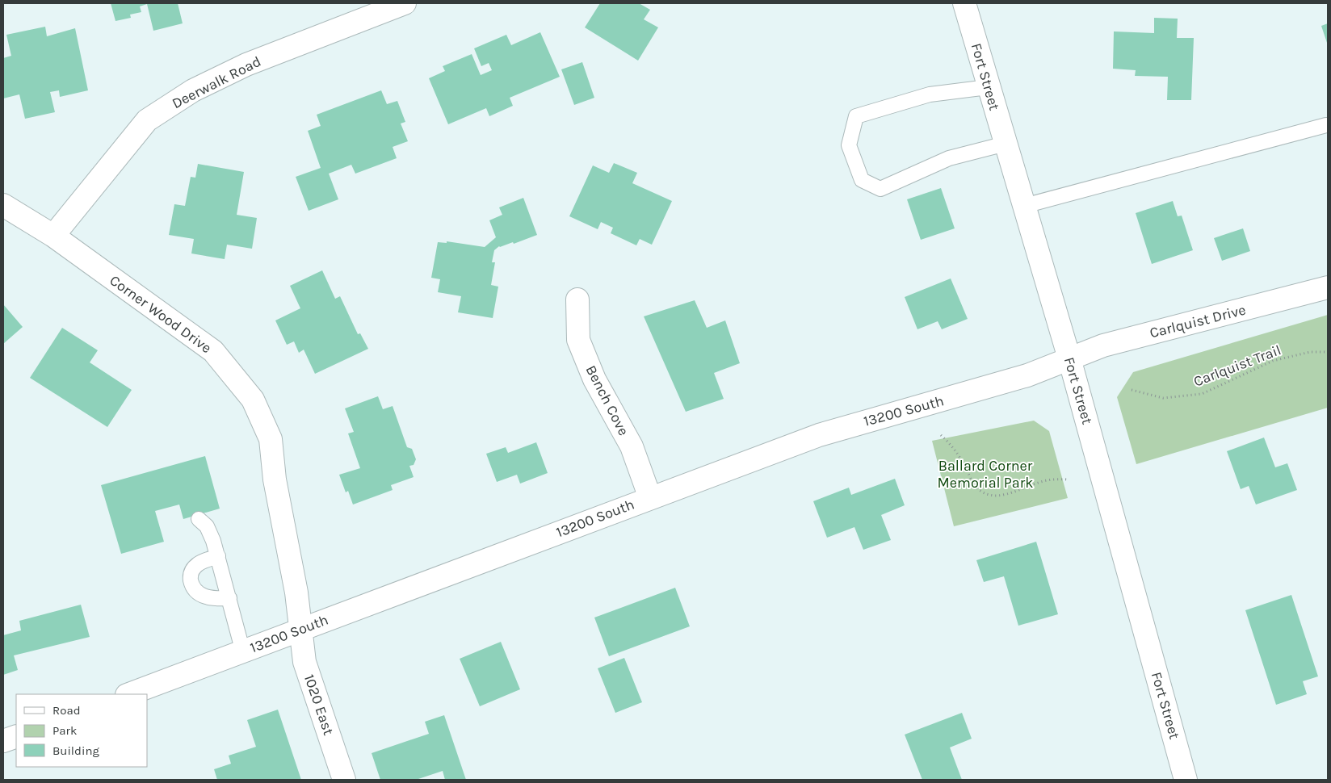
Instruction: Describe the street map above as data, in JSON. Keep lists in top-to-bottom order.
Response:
{
  "streets": {
    "street": [
      "Fort Street",
      "Deerwalk Road",
      "Corner Wood Drive",
      "Carlquist Drive",
      "Bench Cove",
      "13200 South",
      "1020 East"
    ],
    "path": ["Carlquist Trail"]
  },
  "crossings": [
    ["Fort Street", "Carlquist Drive"],
    ["Fort Street", "13200 South"],
    ["Deerwalk Road", "Corner Wood Drive"],
    ["Corner Wood Drive", "13200 South"],
    ["Corner Wood Drive", "1020 East"],
    ["Carlquist Drive", "13200 South"],
    ["Bench Cove", "13200 South"],
    ["13200 South", "1020 East"]
  ],
  "parks": ["Ballard Corner Memorial Park"],
  "legend": ["Road", "Park", "Building"]
}
